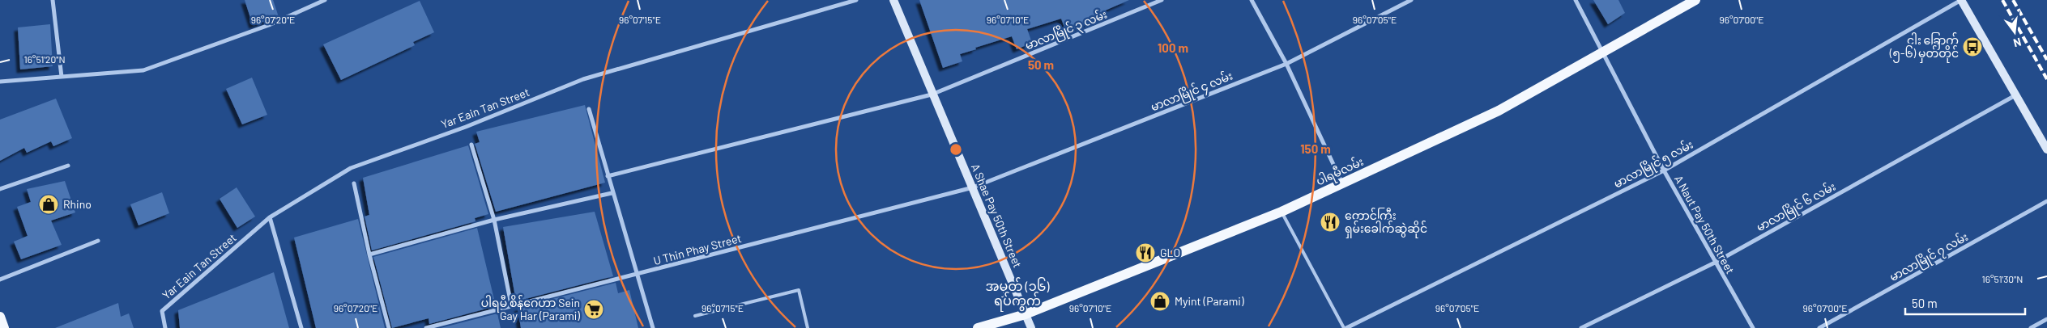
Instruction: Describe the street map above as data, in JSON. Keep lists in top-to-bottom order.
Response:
{
  "streets": {
    "main road": ["ပါရမီလမ်း"],
    "street": [
      "မာလာမြိုင် ၃ လမ်း",
      "မာလာမြိုင် ၄ လမ်း",
      "Yar Eain Tan Street",
      "မာလာမြိုင် ၅ လမ်း",
      "မာလာမြိုင် ၆ လမ်း",
      "A Shae Pay 50th Street",
      "A Naut Pay 50th Street",
      "U Thin Phay Street",
      "မာလာမြိုင် ၇ လမ်း"
    ]
  },
  "crossings": [
    ["မာလာမြိုင် ၃ လမ်း", "A Shae Pay 50th Street"],
    ["မာလာမြိုင် ၄ လမ်း", "A Shae Pay 50th Street"],
    ["မာလာမြိုင် ၄ လမ်း", "U Thin Phay Street"],
    ["မာလာမြိုင် ၅ လမ်း", "A Naut Pay 50th Street"],
    ["ပါရမီလမ်း", "A Shae Pay 50th Street"],
    ["ပါရမီလမ်း", "A Naut Pay 50th Street"],
    ["မာလာမြိုင် ၆ လမ်း", "A Naut Pay 50th Street"],
    ["A Shae Pay 50th Street", "U Thin Phay Street"]
  ],
  "districts": ["အမှတ် (၁၆) ရပ်ကွက်"],
  "places": {
    "bus stop": ["ငါး ခြောက် (၅-၆) မှတ်တိုင်"],
    "shop": ["Rhino", "Myint (Parami)"],
    "restaurant": ["တောင်ကြီး ရှမ်းခေါက်ဆွဲဆိုင်", "GLO"],
    "supermarket": ["ပါရမီ စိန်ဂေဟာ Sein Gay Har (Parami)"]
  },
  "scale_bar": "50 m",
  "north": "bottom",
  "coordinates": [
    "96°07'20\"E",
    "96°07'15\"E",
    "96°07'10\"E",
    "96°07'05\"E",
    "96°07'00\"E",
    "16°51'20\"N",
    "16°51'30\"N"
  ],
  "rings": ["100 m", "50 m", "150 m"]
}
